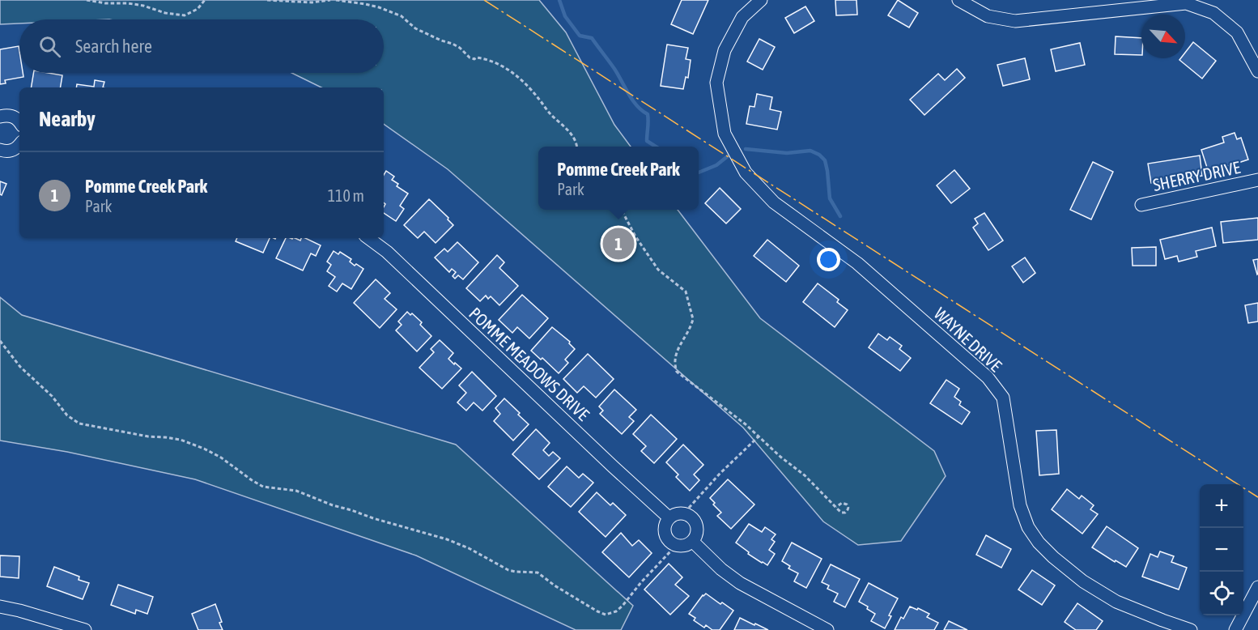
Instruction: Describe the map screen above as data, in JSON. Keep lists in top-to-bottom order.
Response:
{
  "streets": {
    "street": ["SHERRY DRIVE", "WAYNE DRIVE", "POMME MEADOWS DRIVE"]
  },
  "north": "bottom right",
  "page": {
    "search": "Search here",
    "heading": "Nearby",
    "popup": ["Pomme Creek Park", "Park"],
    "list": [
      {
        "mark": "1",
        "name": "Pomme Creek Park",
        "note": "Park",
        "value": "110 m"
      }
    ],
    "pins": "1",
    "map_buttons": ["+", "−"]
  }
}
